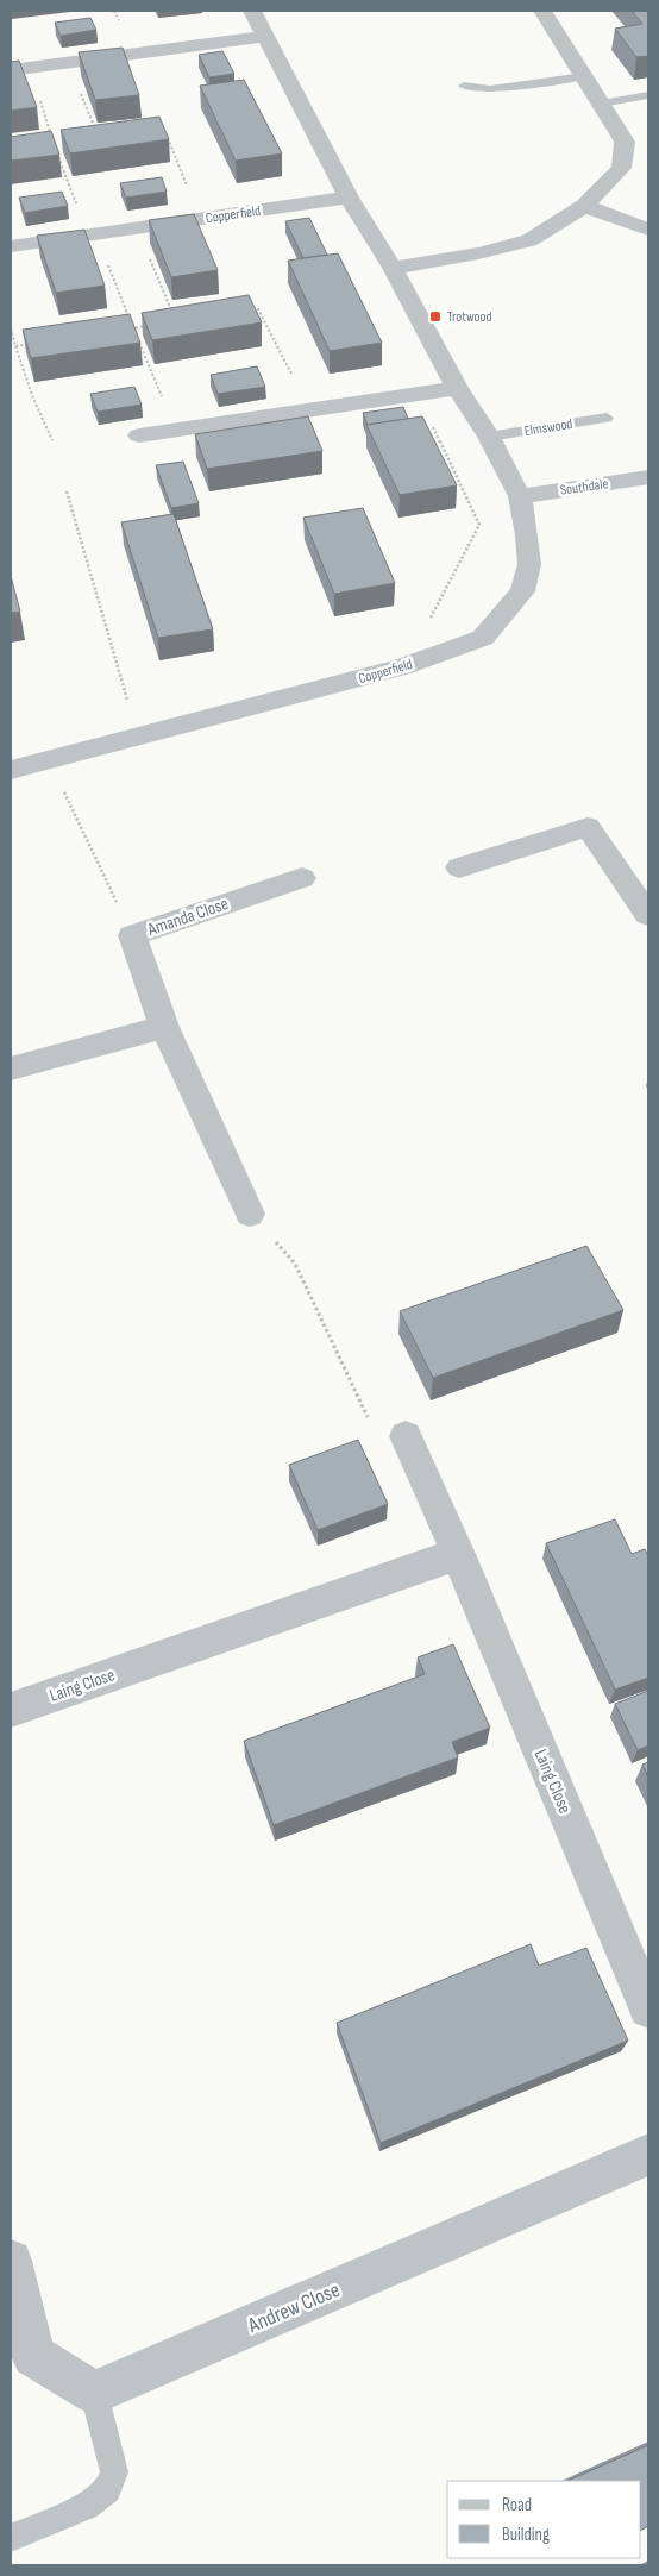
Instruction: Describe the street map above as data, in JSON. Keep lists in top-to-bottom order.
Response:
{
  "streets": {
    "street": [
      "Copperfield",
      "Southdale",
      "Amanda Close",
      "Laing Close",
      "Andrew Close"
    ],
    "lane": ["Elmswood"]
  },
  "crossings": [
    ["Copperfield", "Elmswood"],
    ["Copperfield", "Southdale"]
  ],
  "places": {
    "transit": ["Trotwood"]
  },
  "legend": ["Road", "Building"]
}
